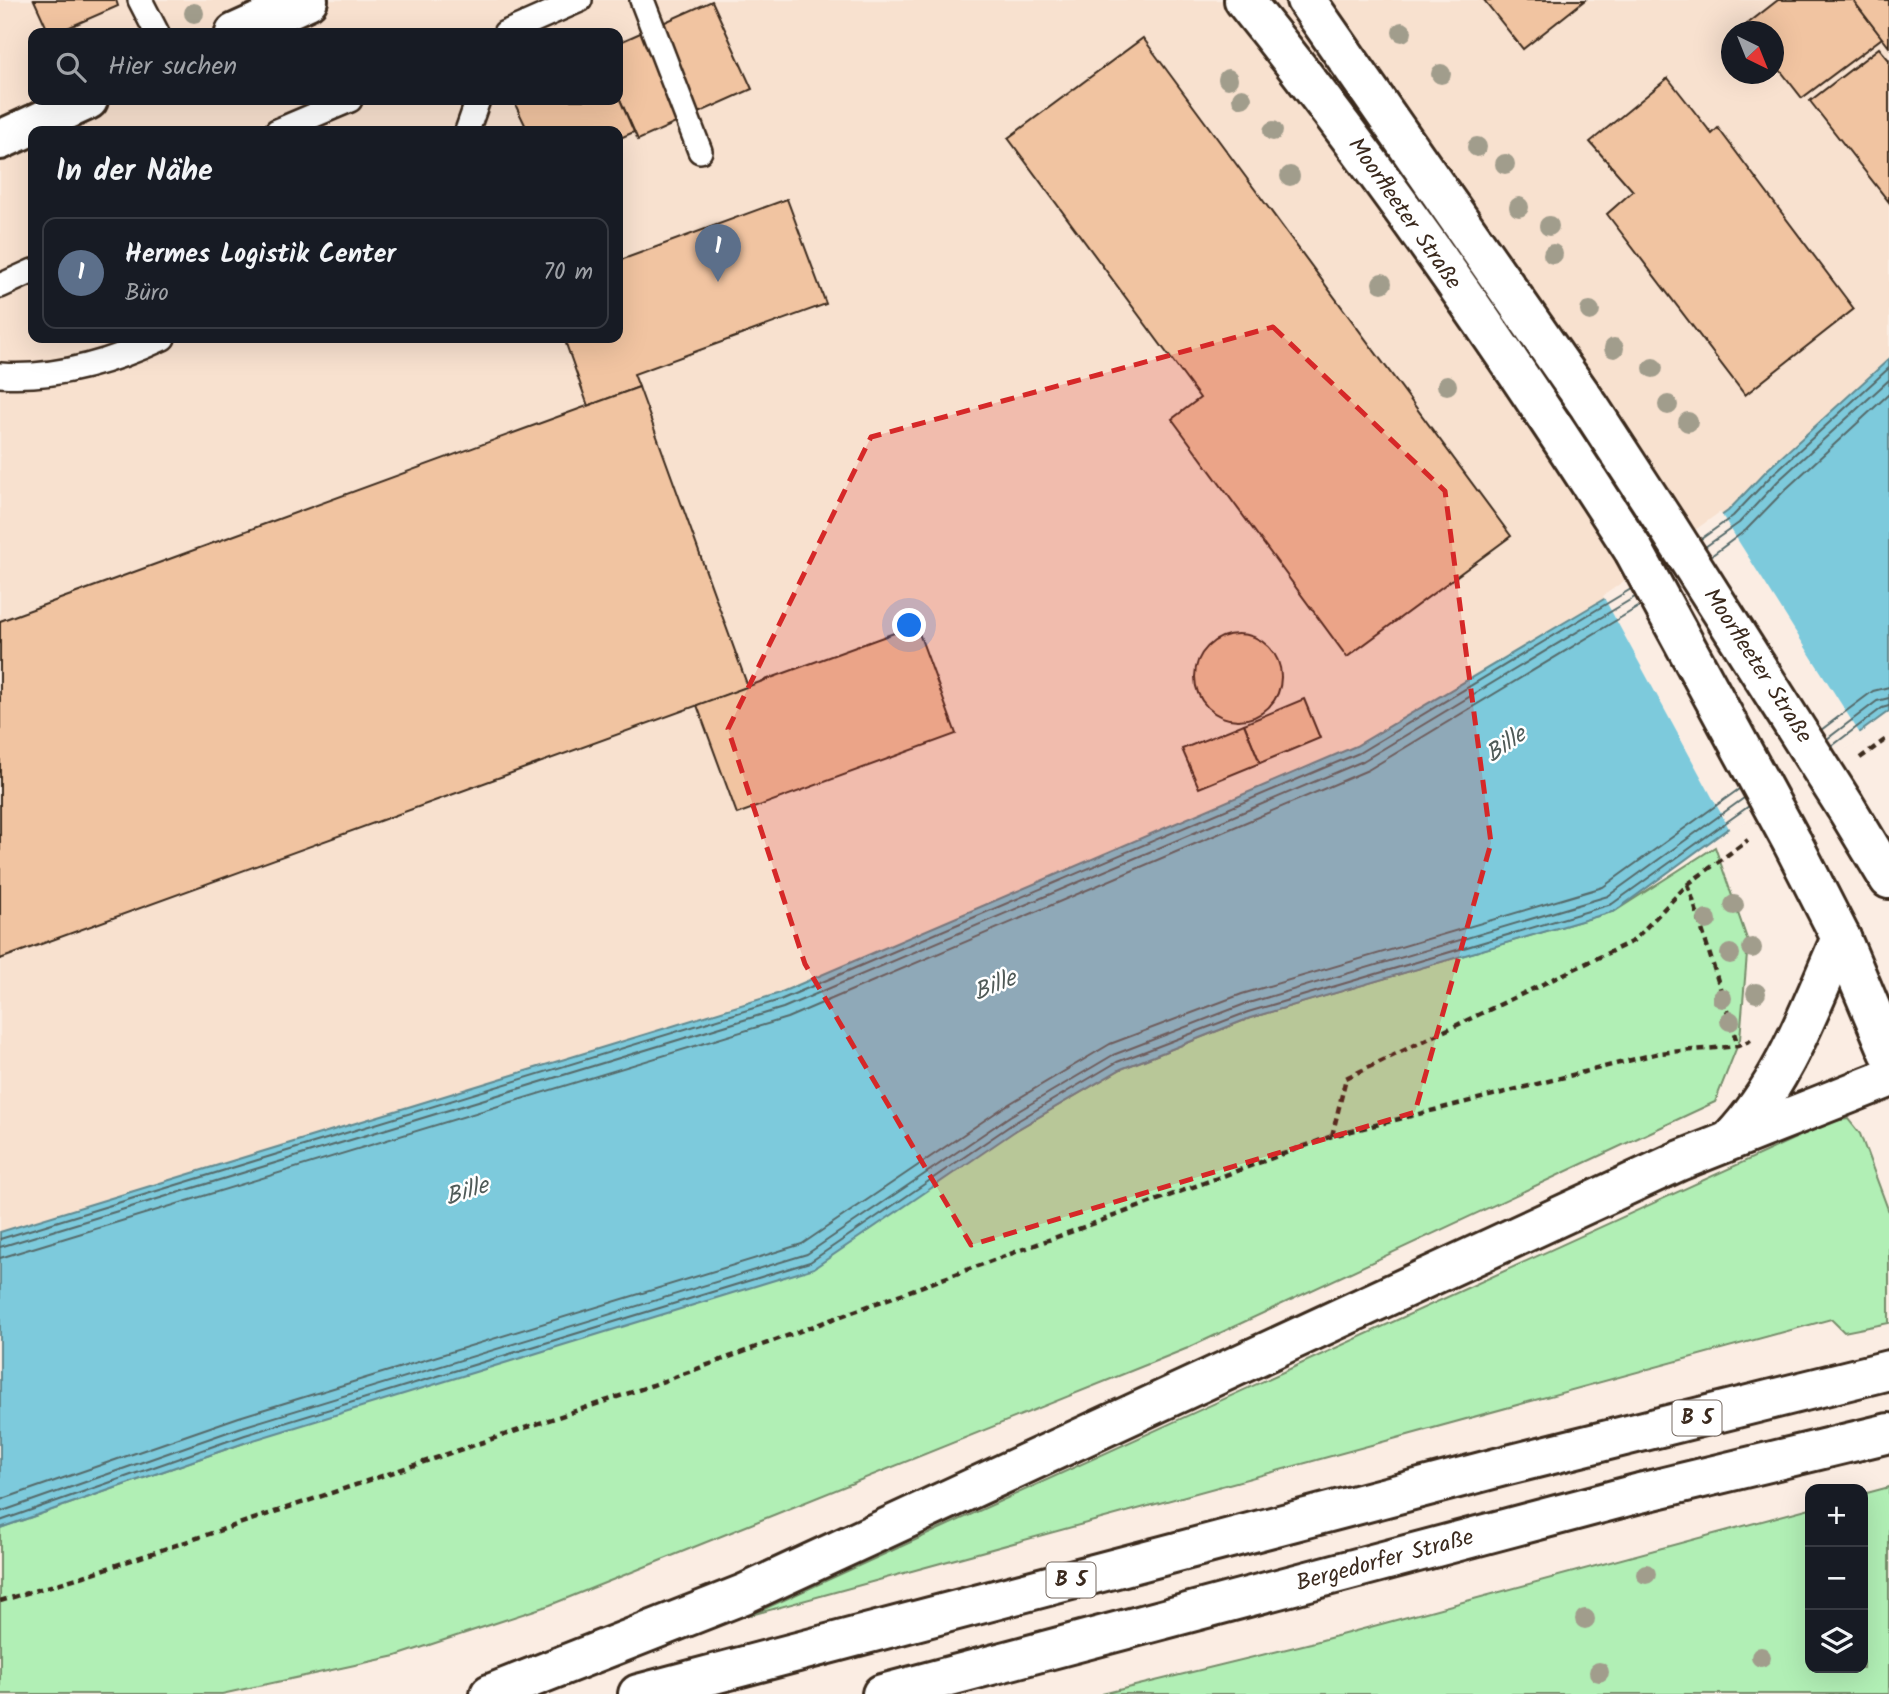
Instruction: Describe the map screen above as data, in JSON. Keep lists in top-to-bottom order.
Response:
{
  "streets": {
    "main road": ["Moorfleeter Straße", "B 5", "Bergedorfer Straße"]
  },
  "water": ["Bille"],
  "north": "bottom right",
  "page": {
    "search": "Hier suchen",
    "heading": "In der Nähe",
    "list": [
      {
        "mark": "1",
        "name": "Hermes Logistik Center",
        "note": "Büro",
        "value": "70 m"
      }
    ],
    "pins": "1",
    "map_buttons": ["+", "−"]
  }
}
